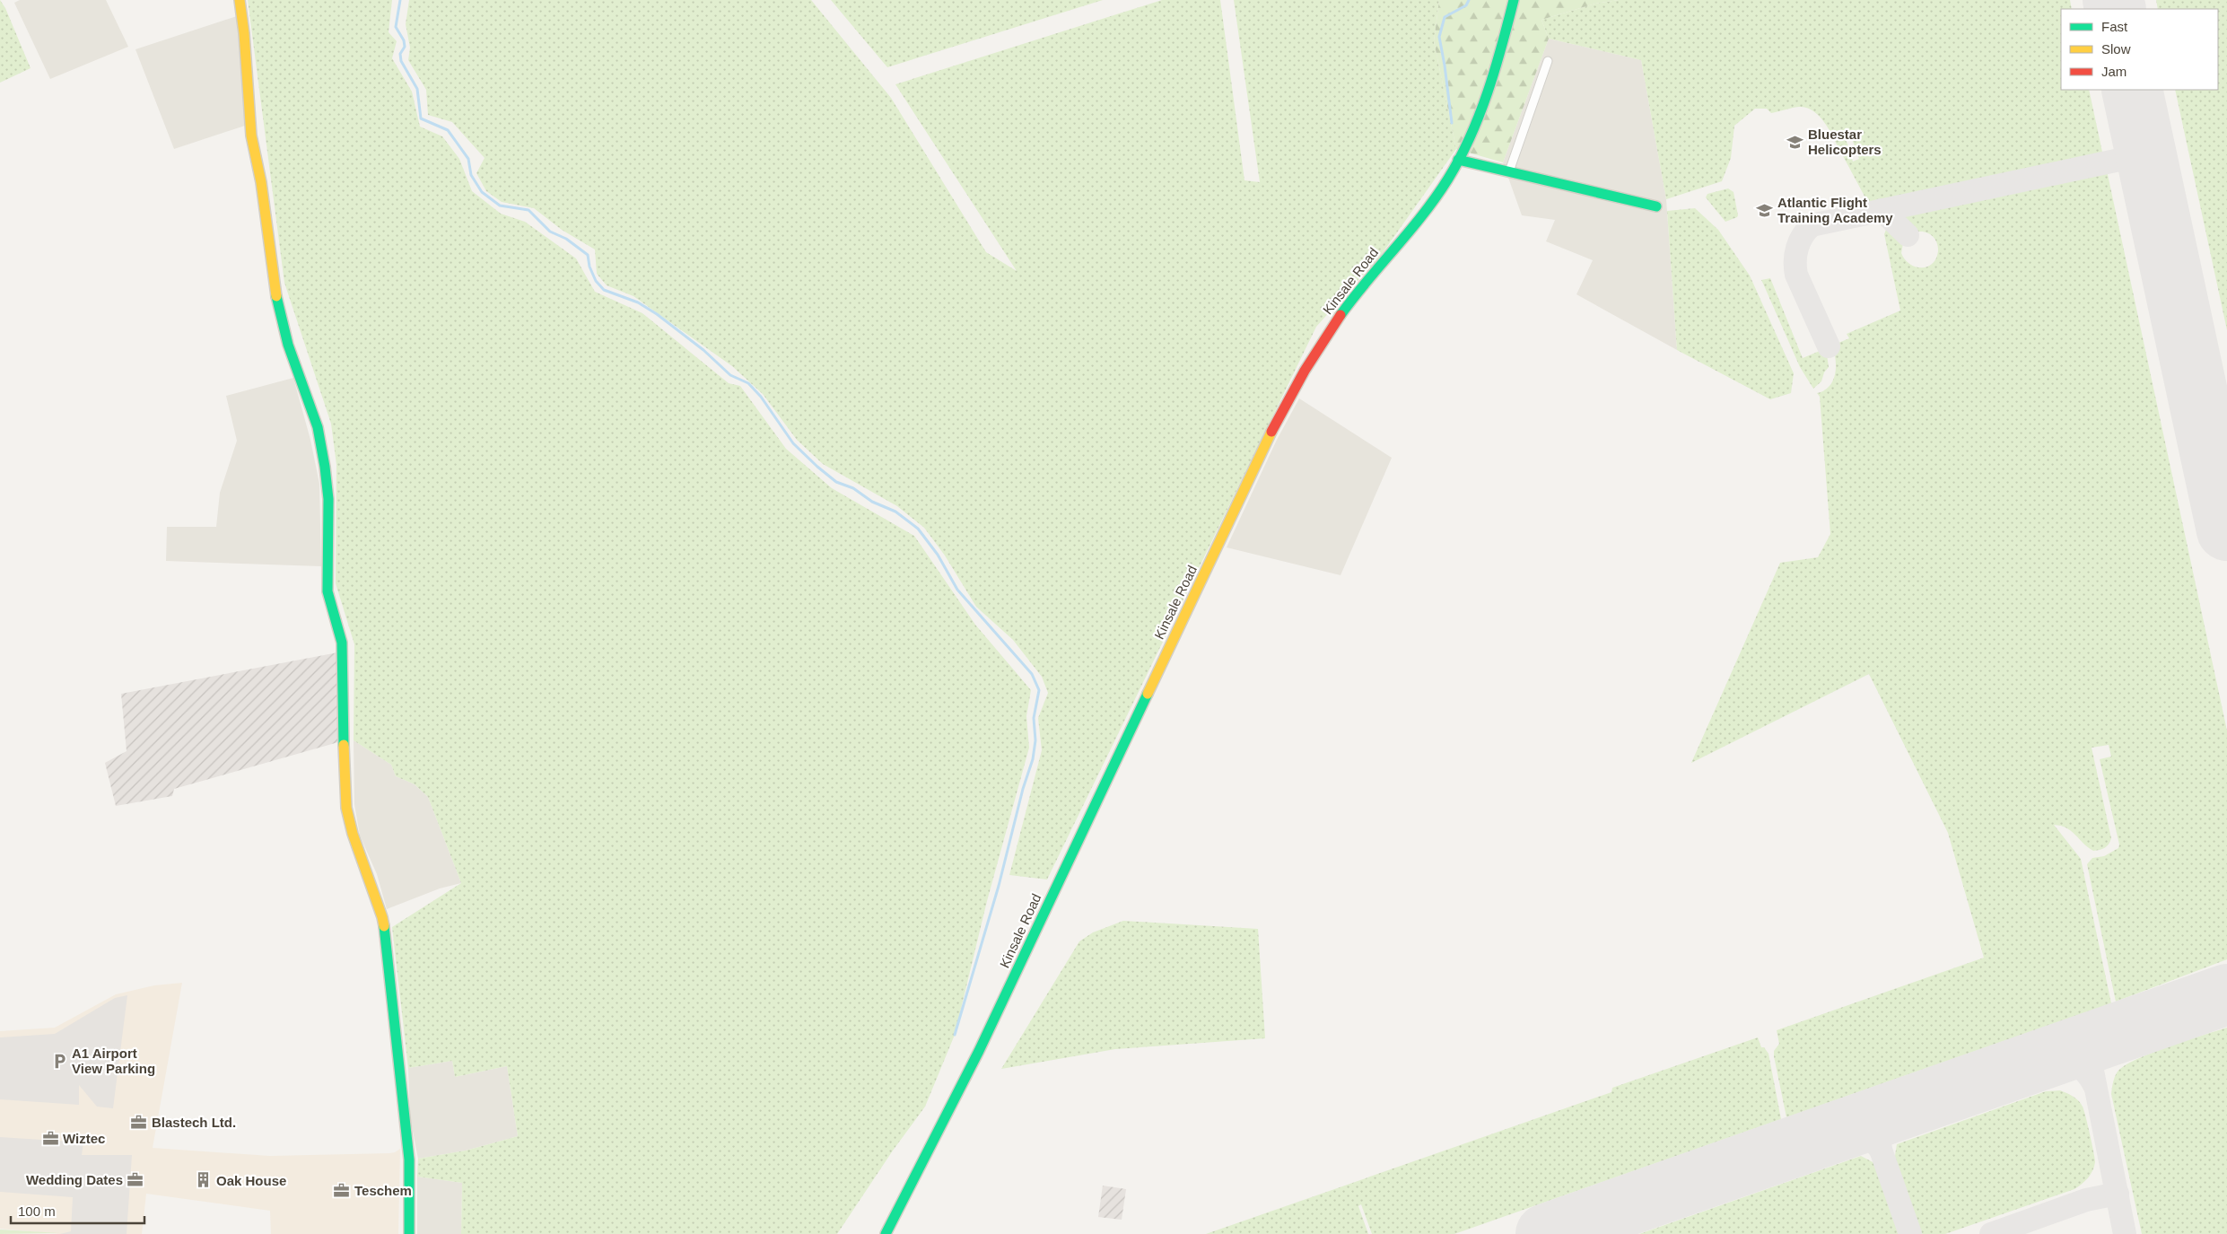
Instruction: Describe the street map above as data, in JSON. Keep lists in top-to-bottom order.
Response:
{
  "streets": {
    "street": ["Kinsale Road"]
  },
  "places": {
    "school or university": ["Bluestar Helicopters", "Atlantic Flight Training Academy"],
    "parking": ["A1 Airport View Parking"],
    "office": [
      "Blastech Ltd.",
      "Wiztec",
      "Wedding Dates",
      "Teschem"
    ],
    "building": ["Oak House"]
  },
  "legend": ["Fast", "Slow", "Jam"],
  "scale_bar": "100 m"
}
